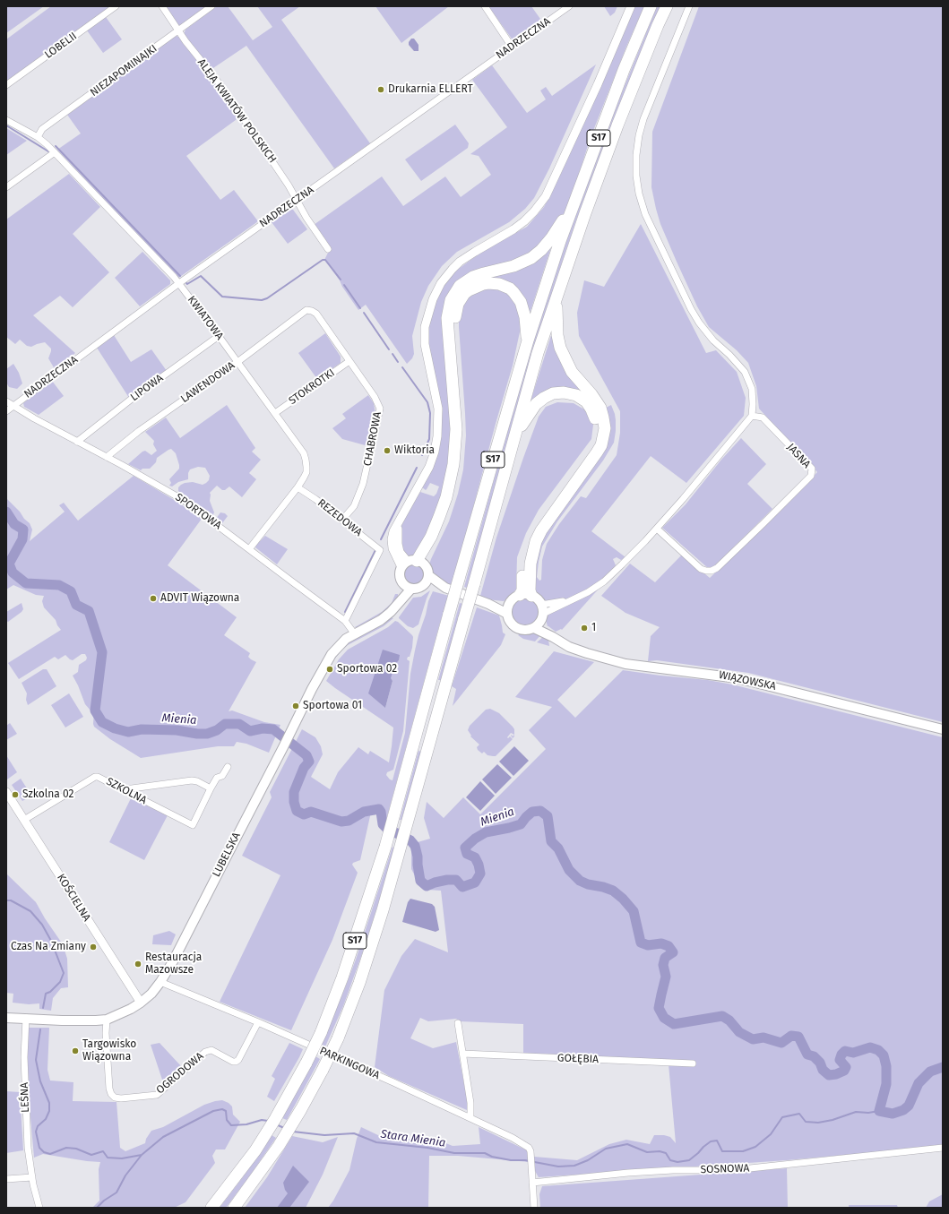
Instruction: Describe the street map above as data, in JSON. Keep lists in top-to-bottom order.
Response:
{
  "streets": {
    "highway": ["S17"],
    "main road": ["WIĄZOWSKA", "LUBELSKA"],
    "street": [
      "NADRZECZNA",
      "LOBELII",
      "NIEZAPOMINAJKI",
      "ALEJA KWIATÓW POLSKICH",
      "KWIATOWA",
      "LAWENDOWA",
      "STOKROTKI",
      "LIPOWA",
      "CHABROWA",
      "JASNA",
      "SPORTOWA",
      "REZEDOWA",
      "SZKOLNA",
      "KOŚCIELNA",
      "GOŁĘBIA",
      "PARKINGOWA",
      "OGRODOWA",
      "LEŚNA",
      "SOSNOWA"
    ]
  },
  "crossings": [
    ["NADRZECZNA", "ALEJA KWIATÓW POLSKICH"],
    ["NADRZECZNA", "KWIATOWA"],
    ["NADRZECZNA", "SPORTOWA"],
    ["NIEZAPOMINAJKI", "ALEJA KWIATÓW POLSKICH"],
    ["NIEZAPOMINAJKI", "KWIATOWA"],
    ["KWIATOWA", "LAWENDOWA"],
    ["KWIATOWA", "STOKROTKI"],
    ["KWIATOWA", "LIPOWA"],
    ["KWIATOWA", "SPORTOWA"],
    ["KWIATOWA", "REZEDOWA"],
    ["LAWENDOWA", "CHABROWA"],
    ["LAWENDOWA", "SPORTOWA"],
    ["STOKROTKI", "CHABROWA"],
    ["LIPOWA", "SPORTOWA"],
    ["CHABROWA", "REZEDOWA"],
    ["SPORTOWA", "REZEDOWA"],
    ["SPORTOWA", "LUBELSKA"],
    ["SZKOLNA", "KOŚCIELNA"],
    ["LUBELSKA", "KOŚCIELNA"],
    ["LUBELSKA", "PARKINGOWA"],
    ["LUBELSKA", "OGRODOWA"],
    ["LUBELSKA", "LEŚNA"],
    ["PARKINGOWA", "OGRODOWA"],
    ["PARKINGOWA", "SOSNOWA"]
  ],
  "water": ["Mienia", "Stara Mienia"],
  "places": [
    "Drukarnia ELLERT",
    "Wiktoria",
    "ADVIT Wiązowna",
    "1",
    "Sportowa 02",
    "Sportowa 01",
    "Szkolna 02",
    "Czas Na Zmiany",
    "Restauracja Mazowsze",
    "Targowisko Wiązowna"
  ]
}
